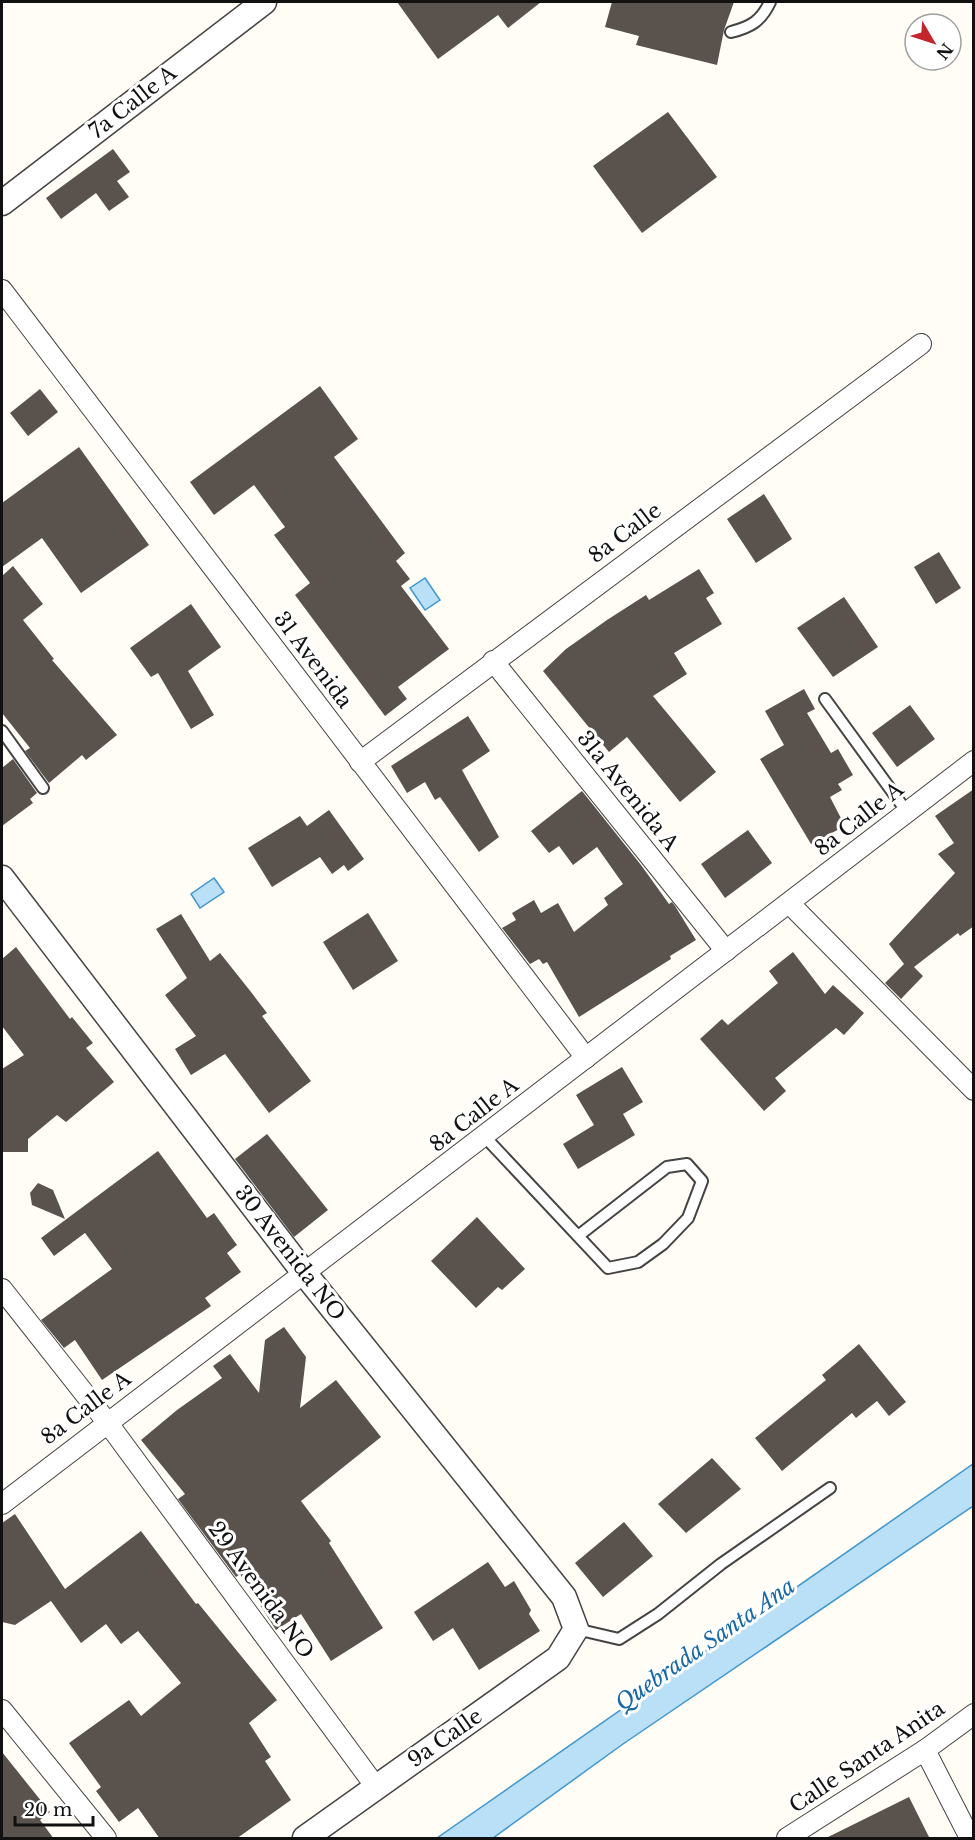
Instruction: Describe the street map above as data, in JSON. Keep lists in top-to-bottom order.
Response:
{
  "streets": {
    "street": [
      "7a Calle A",
      "8a Calle",
      "31 Avenida",
      "31a Avenida A",
      "8a Calle A",
      "30 Avenida NO",
      "29 Avenida NO",
      "9a Calle",
      "Calle Santa Anita"
    ]
  },
  "crossings": [
    ["8a Calle", "31 Avenida"],
    ["8a Calle", "31a Avenida A"],
    ["31 Avenida", "8a Calle A"],
    ["31a Avenida A", "8a Calle A"],
    ["8a Calle A", "30 Avenida NO"],
    ["8a Calle A", "29 Avenida NO"],
    ["30 Avenida NO", "9a Calle"],
    ["29 Avenida NO", "9a Calle"]
  ],
  "water": ["Quebrada Santa Ana"],
  "scale_bar": "20 m",
  "north": "bottom right"
}
